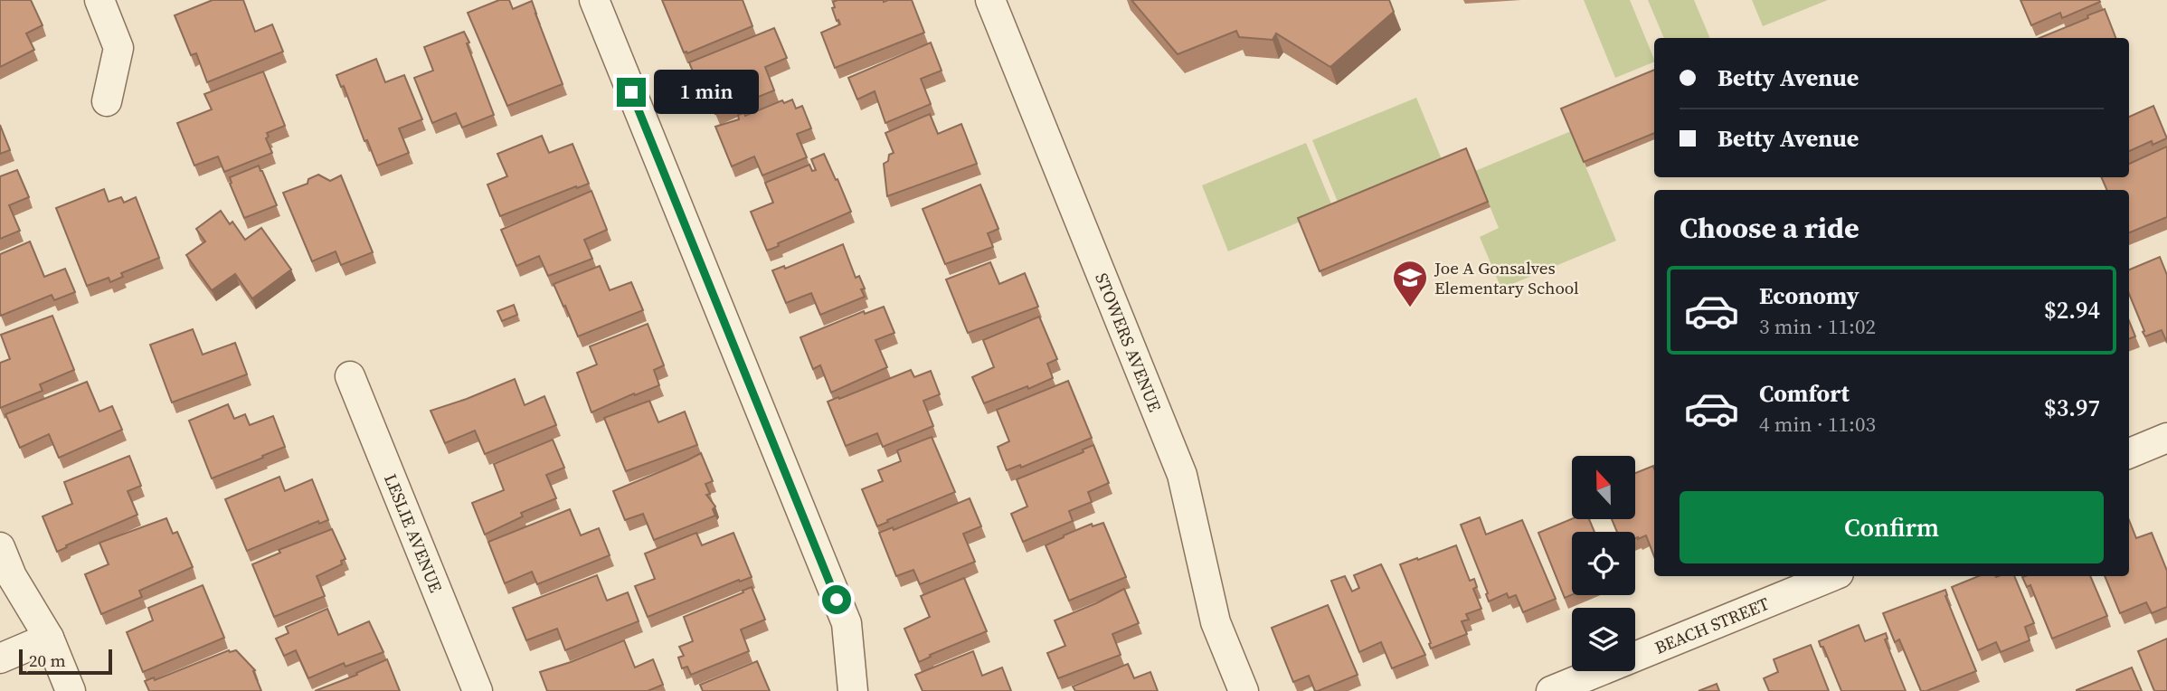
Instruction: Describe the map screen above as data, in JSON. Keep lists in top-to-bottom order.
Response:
{
  "streets": {
    "street": ["STOWERS AVENUE", "LESLIE AVENUE", "BEACH STREET"]
  },
  "places": {
    "school or university": ["Joe A Gonsalves Elementary School"]
  },
  "scale_bar": "20 m",
  "north": "top",
  "page": {
    "banner": ["Betty Avenue", "Betty Avenue"],
    "bubble": "1 min",
    "heading": "Choose a ride",
    "list": [
      {
        "name": "Economy",
        "note": "3 min · 11:02",
        "value": "$2.94"
      },
      {
        "name": "Comfort",
        "note": "4 min · 11:03",
        "value": "$3.97"
      }
    ],
    "buttons": "Confirm",
    "scale": "20 m"
  }
}
